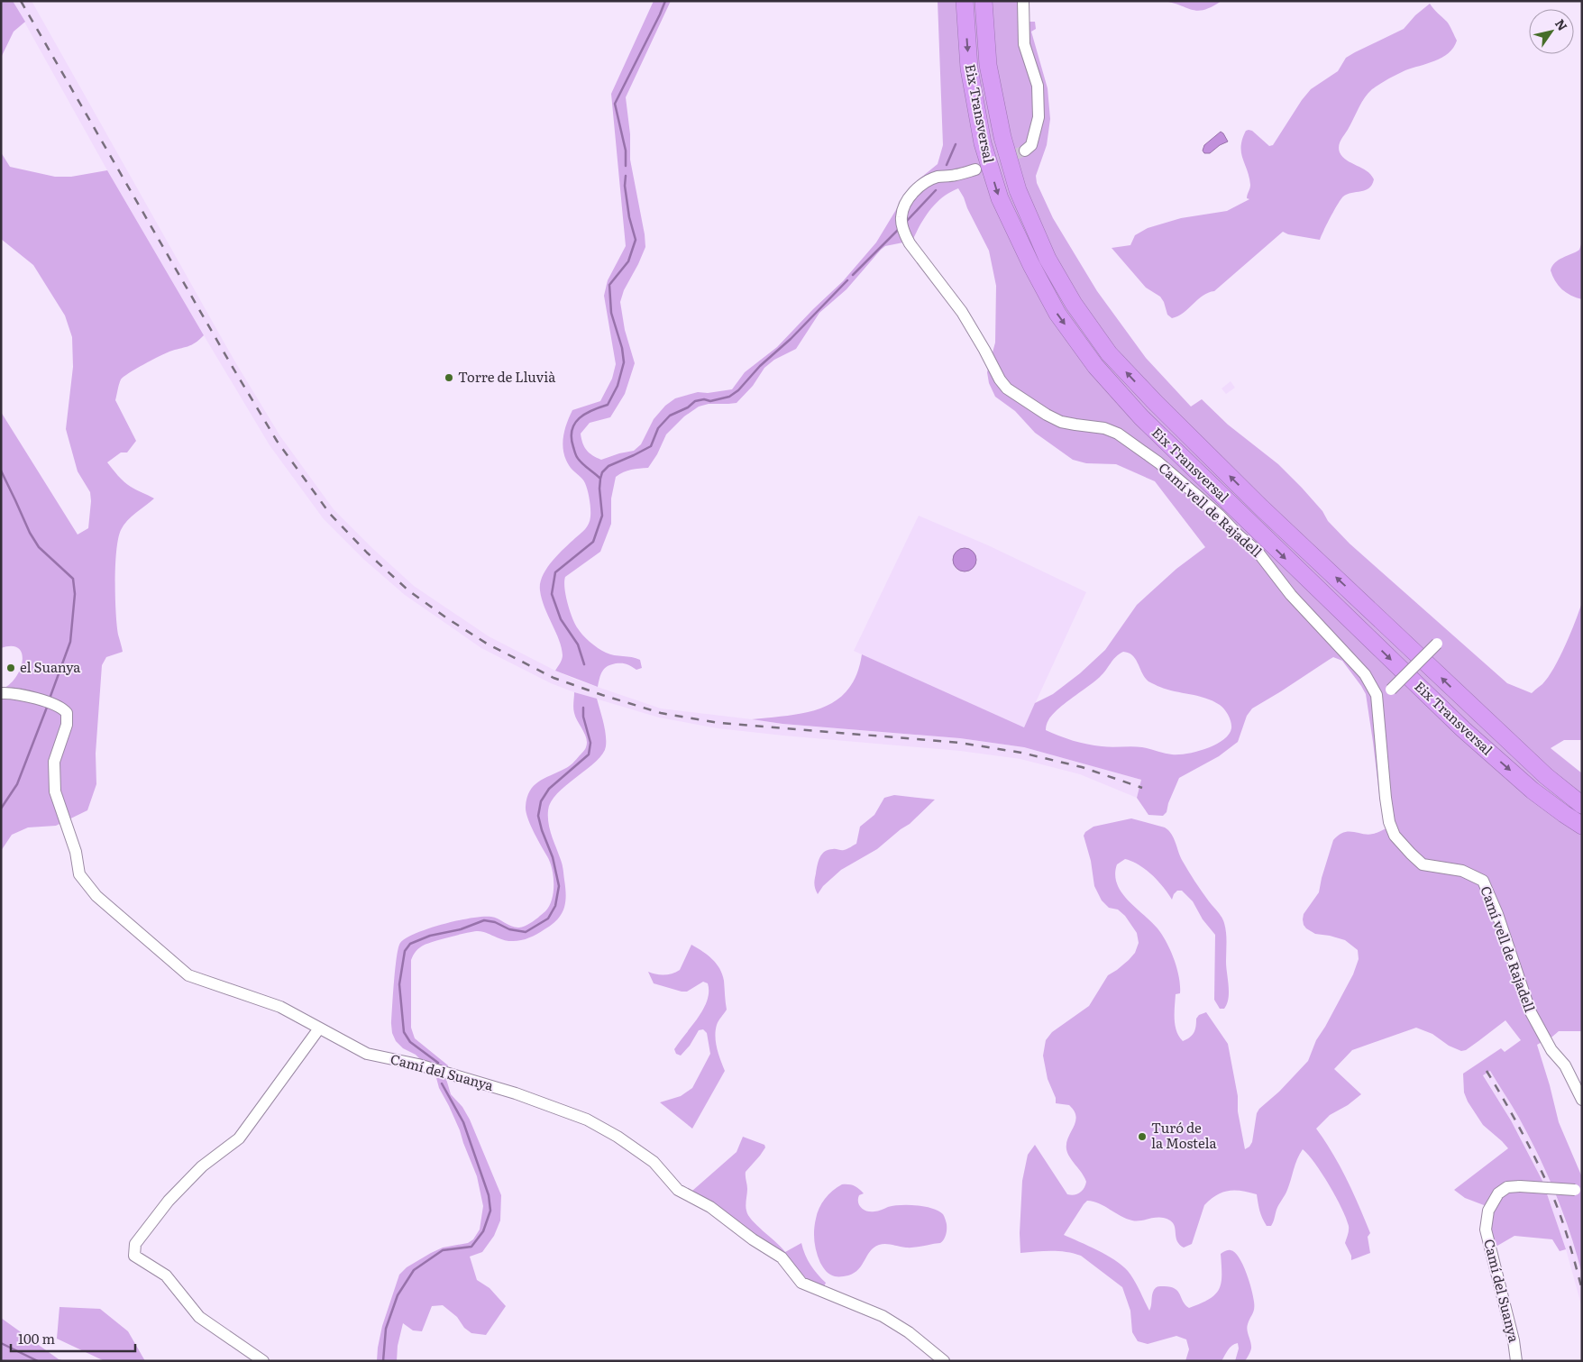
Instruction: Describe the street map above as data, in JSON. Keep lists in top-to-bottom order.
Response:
{
  "streets": {
    "highway": ["Eix Transversal"],
    "street": ["Camí vell de Rajadell", "Camí del Suanya"]
  },
  "places": ["Torre de Lluvià", "el Suanya", "Turó de la Mostela"],
  "scale_bar": "100 m",
  "north": "top right"
}
